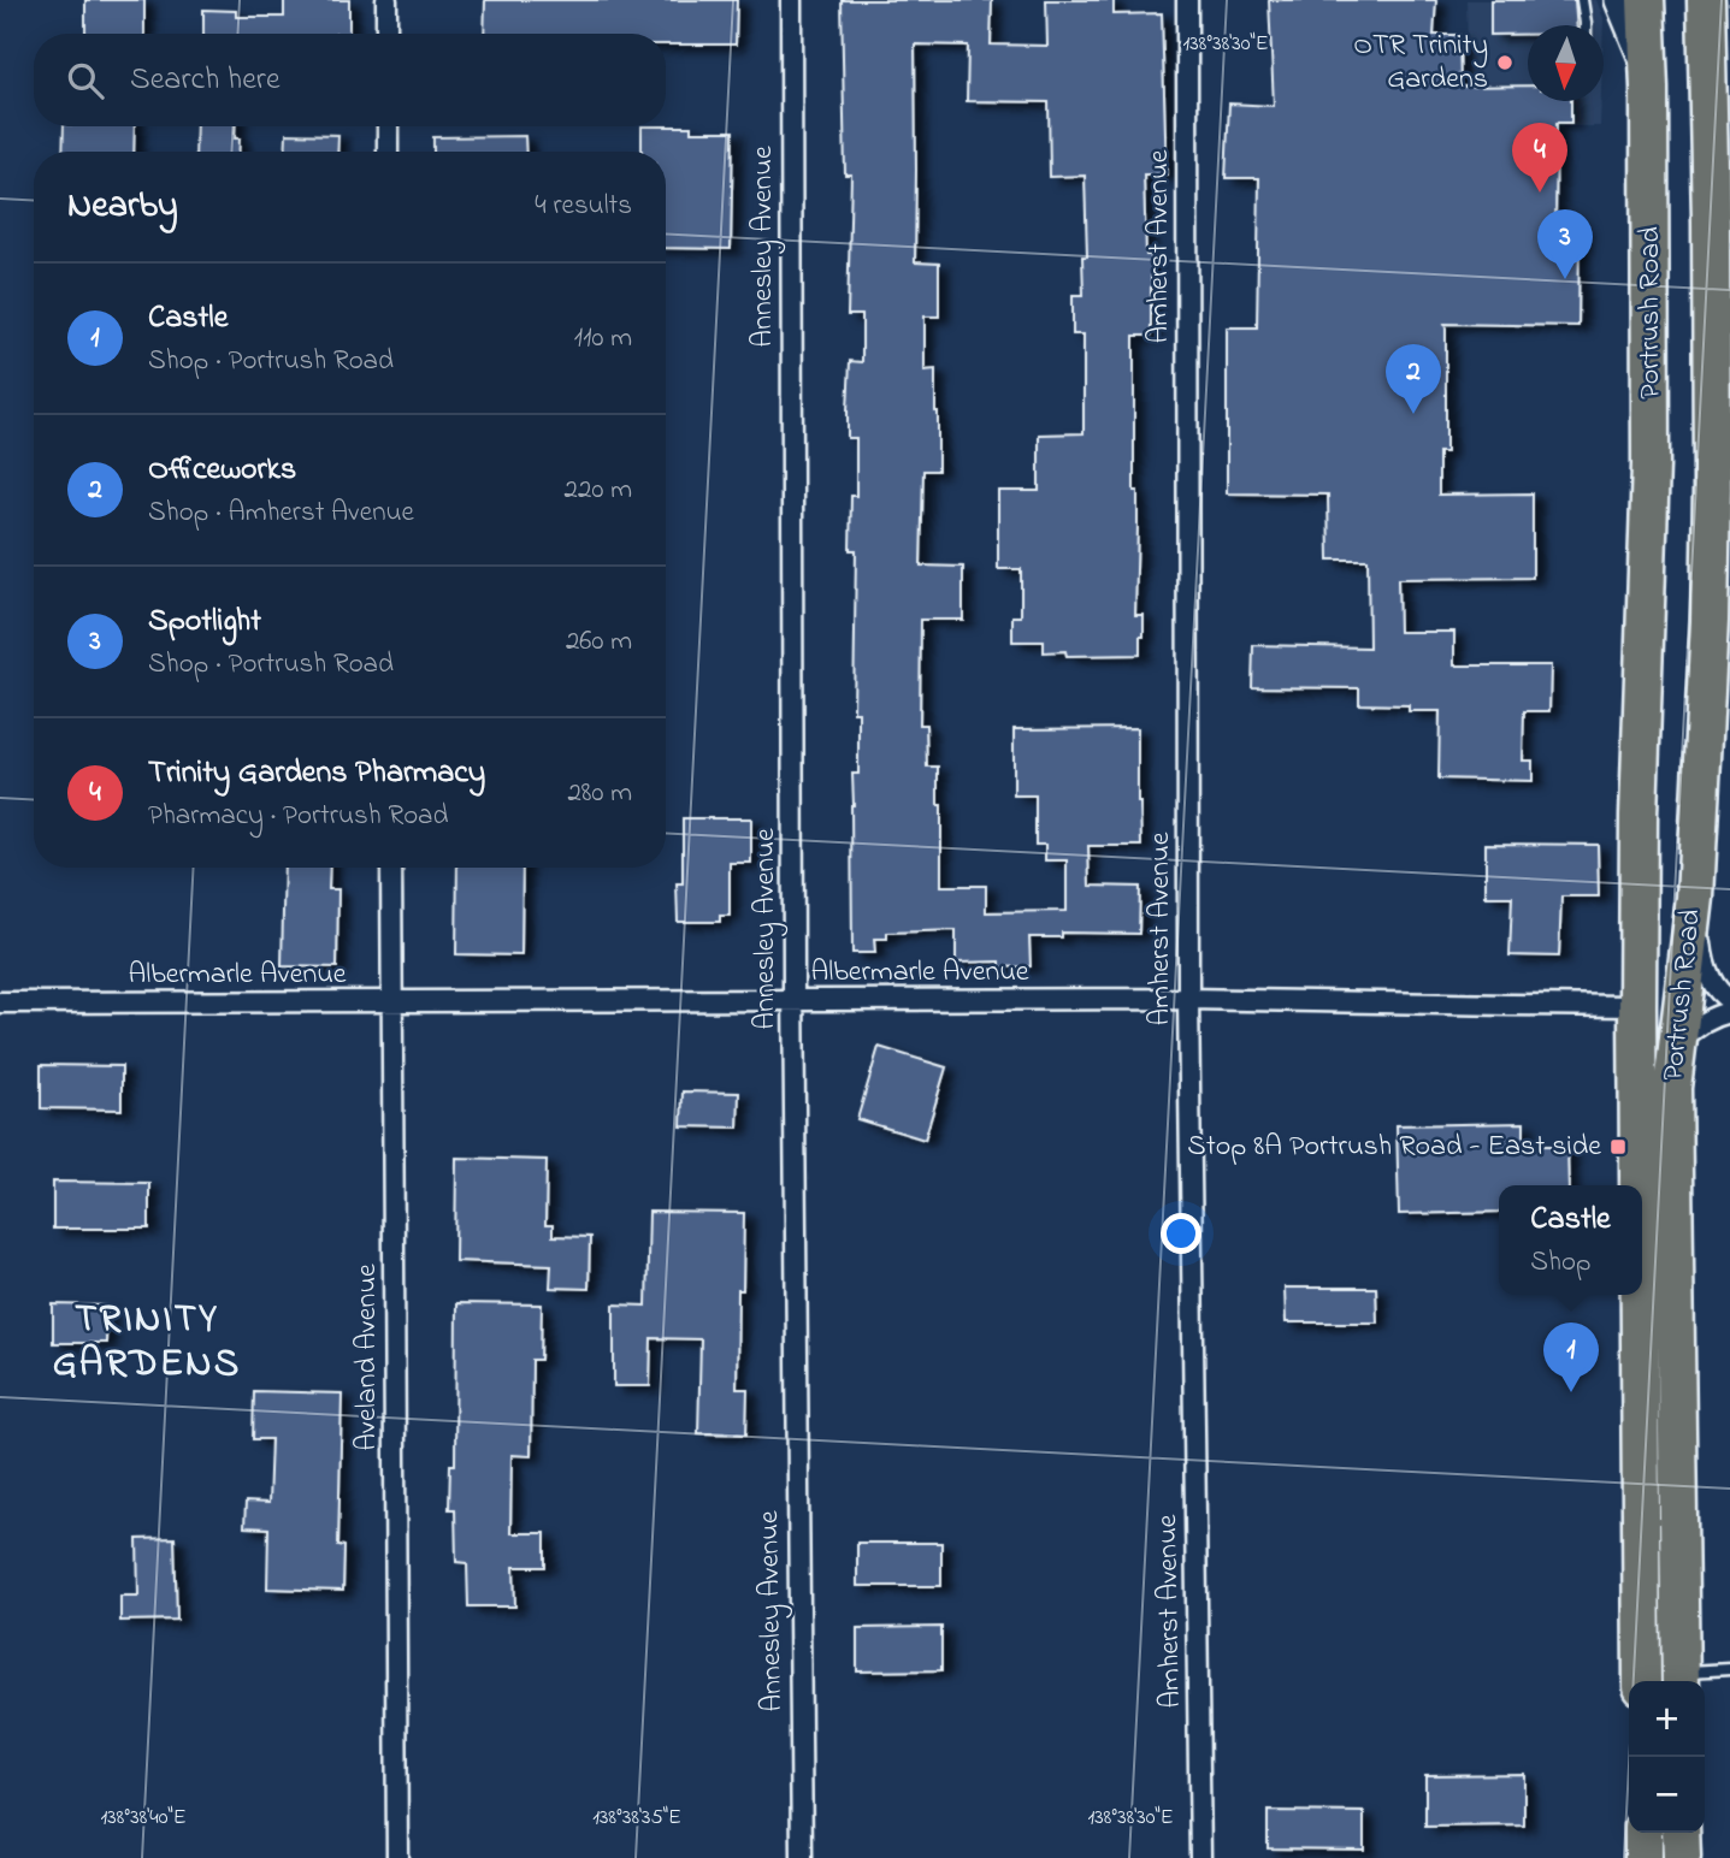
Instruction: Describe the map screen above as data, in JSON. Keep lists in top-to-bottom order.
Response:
{
  "streets": {
    "highway": ["Portrush Road"],
    "street": [
      "Annesley Avenue",
      "Amherst Avenue",
      "Albermarle Avenue",
      "Aveland Avenue"
    ]
  },
  "crossings": [
    ["Annesley Avenue", "Albermarle Avenue"],
    ["Amherst Avenue", "Albermarle Avenue"],
    ["Portrush Road", "Albermarle Avenue"],
    ["Albermarle Avenue", "Aveland Avenue"]
  ],
  "districts": ["TRINITY GARDENS"],
  "places": {
    "other": ["OTR Trinity Gardens"],
    "transit": ["Stop 8A Portrush Road - East side"]
  },
  "north": "bottom",
  "page": {
    "search": "Search here",
    "pins": [
      "4",
      "3",
      "2",
      "1"
    ],
    "heading": ["Nearby", "4 results"],
    "list": [
      {
        "mark": "1",
        "name": "Castle",
        "note": "Shop · Portrush Road",
        "value": "110 m"
      },
      {
        "mark": "2",
        "name": "Officeworks",
        "note": "Shop · Amherst Avenue",
        "value": "220 m"
      },
      {
        "mark": "3",
        "name": "Spotlight",
        "note": "Shop · Portrush Road",
        "value": "260 m"
      },
      {
        "mark": "4",
        "name": "Trinity Gardens Pharmacy",
        "note": "Pharmacy · Portrush Road",
        "value": "280 m"
      }
    ],
    "popup": ["Castle", "Shop"],
    "map_buttons": ["+", "−"]
  },
  "coordinates": ["138°38'30\"E", "138°38'40\"E", "138°38'35\"E"]
}
